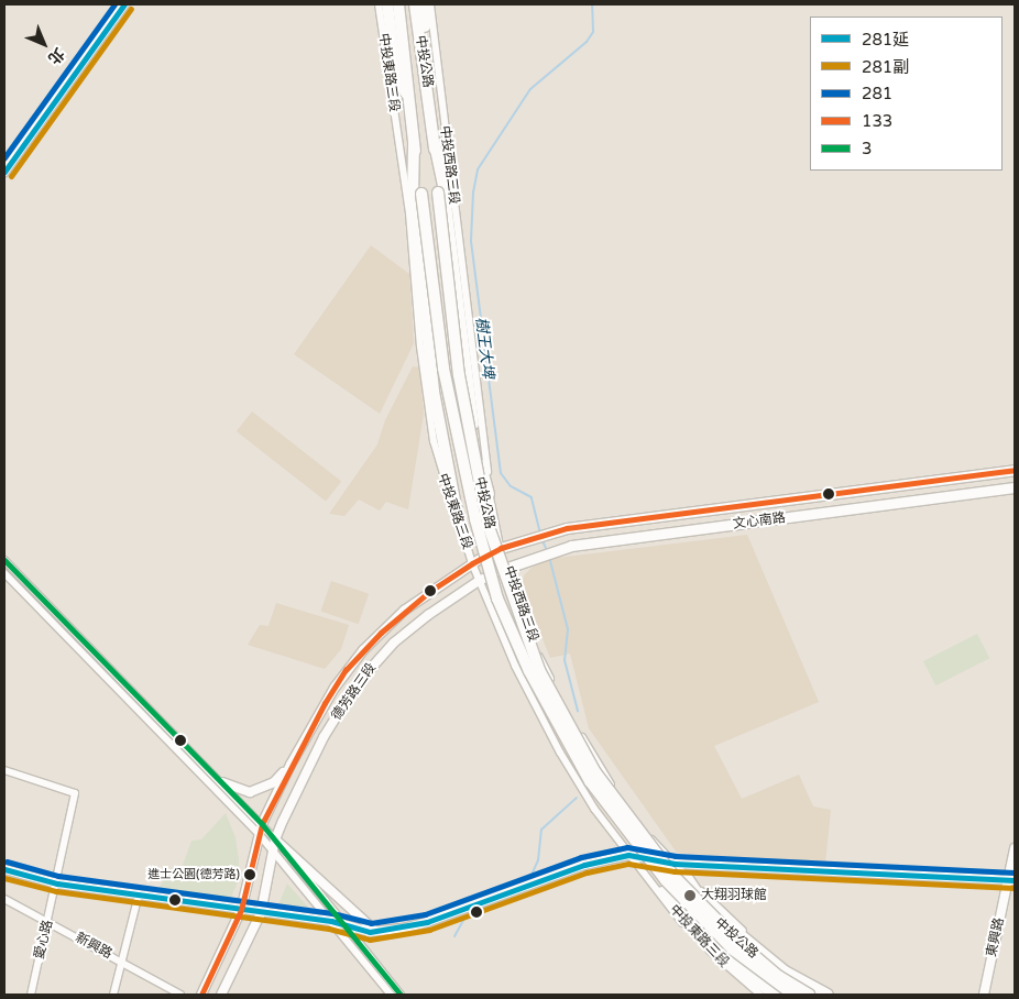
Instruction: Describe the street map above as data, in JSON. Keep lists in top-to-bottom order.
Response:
{
  "streets": {
    "main road": ["中投公路", "文心南路"],
    "street": [
      "中投東路三段",
      "中投西路三段",
      "德芳路三段",
      "東興路",
      "愛心路",
      "新興路"
    ]
  },
  "crossings": [
    ["中投東路三段", "德芳路三段"],
    ["中投西路三段", "文心南路"],
    ["中投西路三段", "德芳路三段"],
    ["文心南路", "德芳路三段"],
    ["愛心路", "新興路"]
  ],
  "water": ["樹王大埤"],
  "places": ["進士公園(德芳路)", "大翔羽球館"],
  "lines": [
    "transit line 281延",
    "transit line 281",
    "transit line 281副",
    "transit line 133",
    "transit line 3"
  ],
  "legend": [
    "281延",
    "281副",
    "281",
    "133",
    "3"
  ],
  "north": "bottom right"
}
